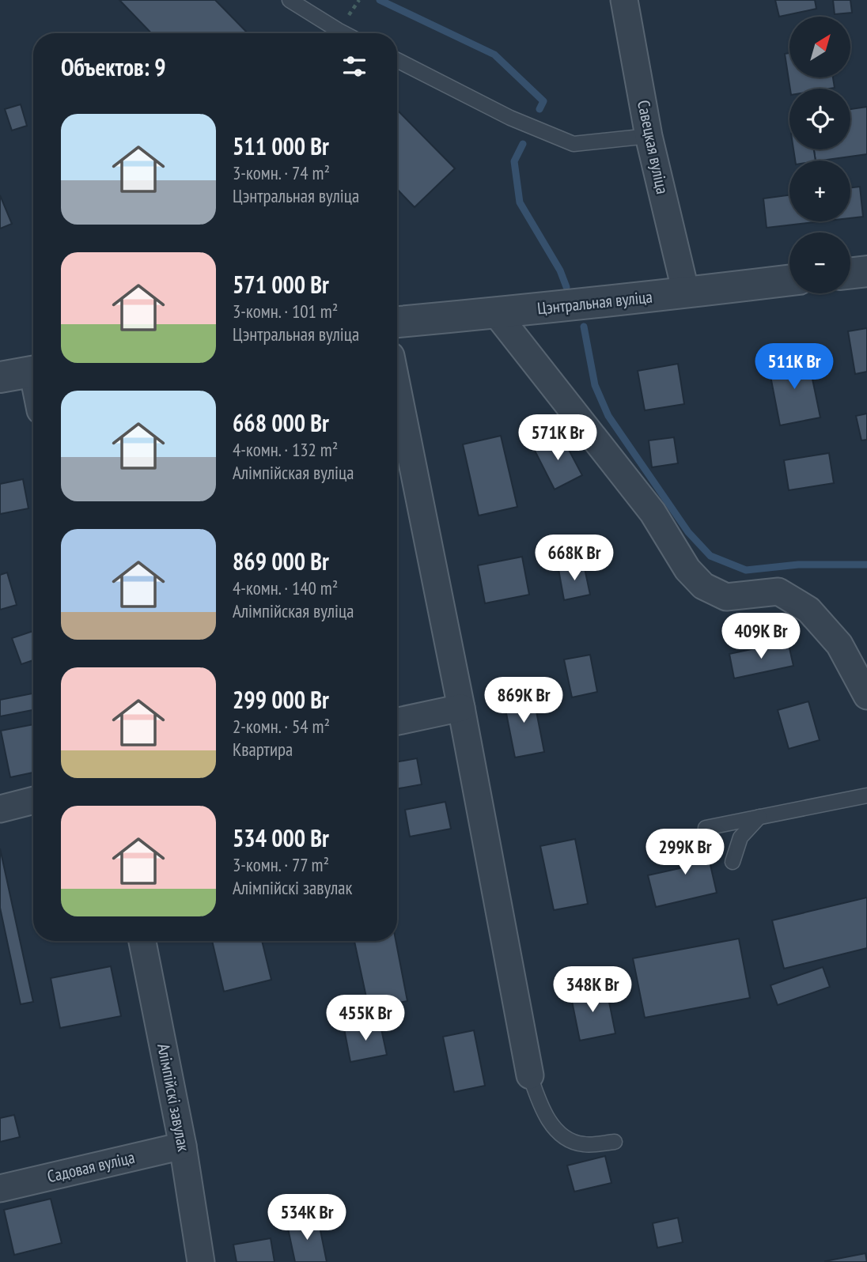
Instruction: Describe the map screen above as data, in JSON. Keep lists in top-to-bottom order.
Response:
{
  "streets": {
    "street": [
      "Савецкая вуліца",
      "Цэнтральная вуліца",
      "Алімпійскі завулак",
      "Садовая вуліца"
    ]
  },
  "crossings": [
    ["Савецкая вуліца", "Цэнтральная вуліца"],
    ["Алімпійскі завулак", "Садовая вуліца"]
  ],
  "north": "top right",
  "page": {
    "map_buttons": ["+", "−"],
    "heading": "Объектов: 9",
    "list": [
      {
        "name": "511 000 Br",
        "note": "3-комн. · 74 m² · Цэнтральная вуліца"
      },
      {
        "name": "571 000 Br",
        "note": "3-комн. · 101 m² · Цэнтральная вуліца"
      },
      {
        "name": "668 000 Br",
        "note": "4-комн. · 132 m² · Алімпійская вуліца"
      },
      {
        "name": "869 000 Br",
        "note": "4-комн. · 140 m² · Алімпійская вуліца"
      },
      {
        "name": "299 000 Br",
        "note": "2-комн. · 54 m² · Квартира"
      },
      {
        "name": "534 000 Br",
        "note": "3-комн. · 77 m² · Алімпійскі завулак"
      }
    ],
    "price": [
      "511K Br",
      "571K Br",
      "668K Br",
      "409K Br",
      "869K Br",
      "299K Br",
      "348K Br",
      "455K Br",
      "534K Br"
    ]
  }
}
